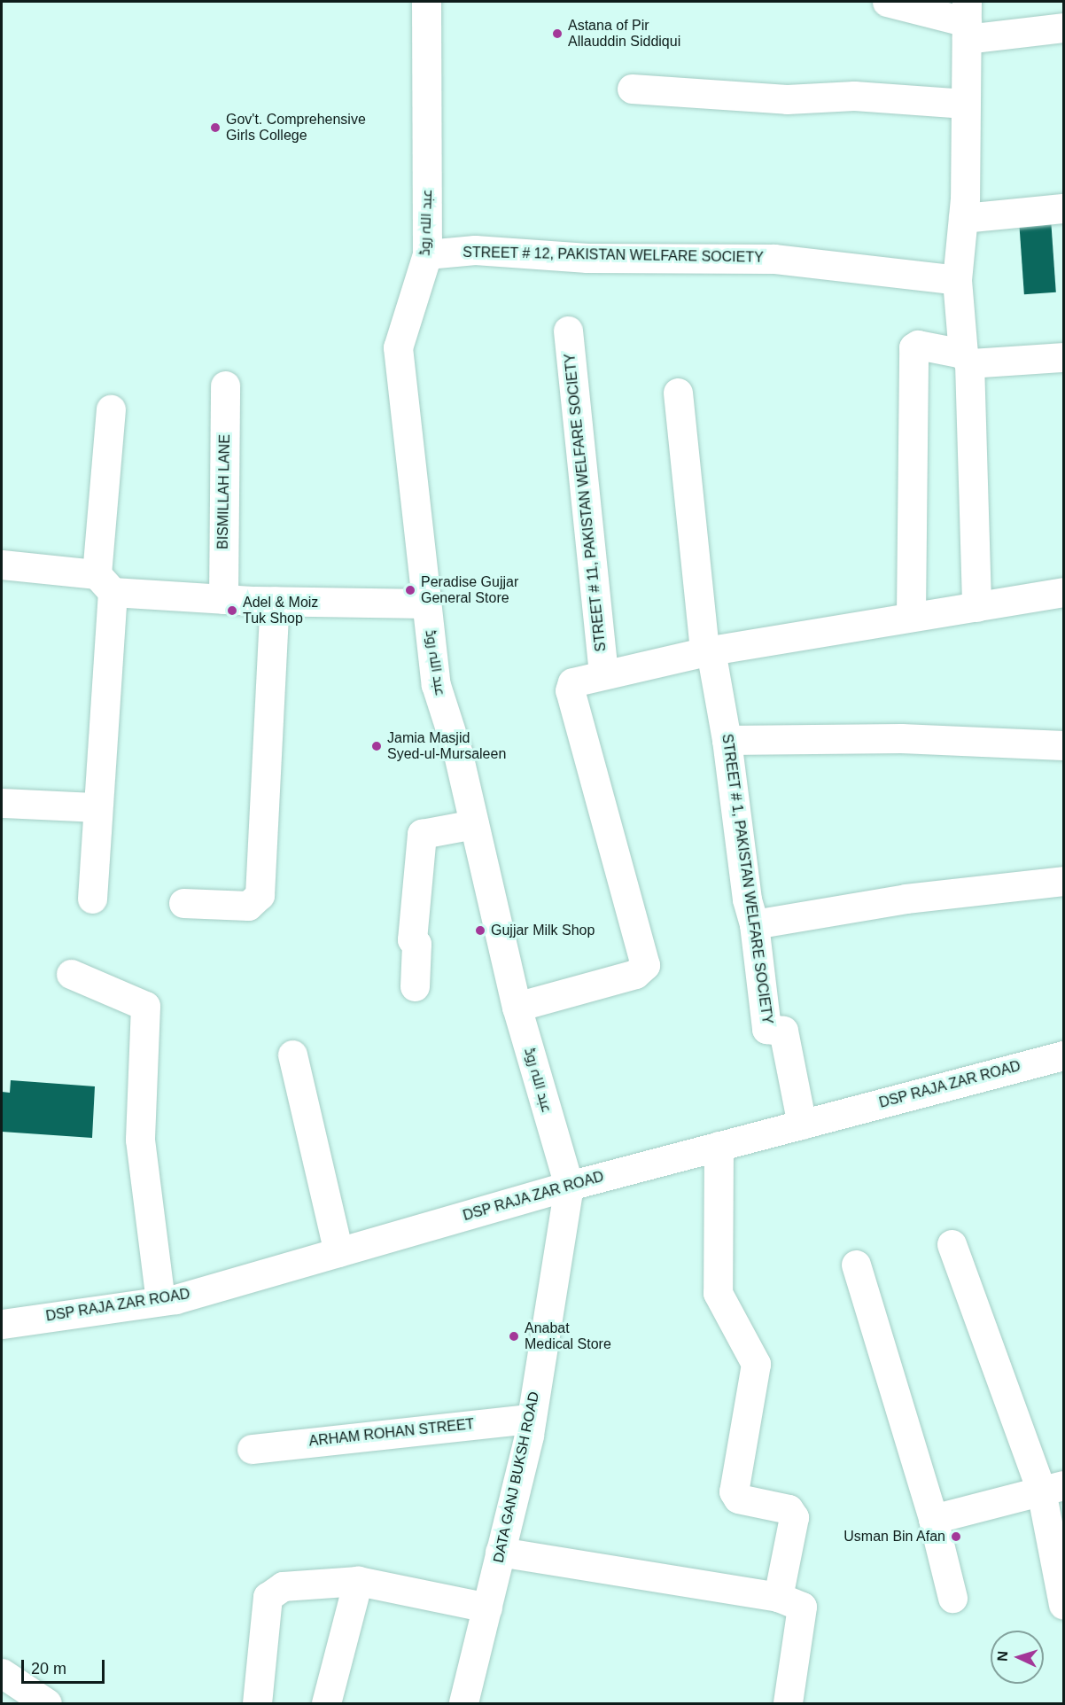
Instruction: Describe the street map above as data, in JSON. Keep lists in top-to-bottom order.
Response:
{
  "streets": {
    "street": [
      "عبد اللہ روڈ",
      "STREET # 12, PAKISTAN WELFARE SOCIETY",
      "BISMILLAH LANE",
      "STREET # 11, PAKISTAN WELFARE SOCIETY",
      "STREET # 1, PAKISTAN WELFARE SOCIETY",
      "DSP RAJA ZAR ROAD",
      "ARHAM ROHAN STREET",
      "DATA GANJ BUKSH ROAD"
    ]
  },
  "crossings": [
    ["عبد اللہ روڈ", "STREET # 12, PAKISTAN WELFARE SOCIETY"],
    ["عبد اللہ روڈ", "DSP RAJA ZAR ROAD"],
    ["عبد اللہ روڈ", "DATA GANJ BUKSH ROAD"],
    ["STREET # 1, PAKISTAN WELFARE SOCIETY", "DSP RAJA ZAR ROAD"],
    ["DSP RAJA ZAR ROAD", "DATA GANJ BUKSH ROAD"],
    ["ARHAM ROHAN STREET", "DATA GANJ BUKSH ROAD"]
  ],
  "places": [
    "Astana of Pir Allauddin Siddiqui",
    "Gov't. Comprehensive Girls College",
    "Peradise Gujjar General Store",
    "Adel & Moiz Tuk Shop",
    "Jamia Masjid Syed-ul-Mursaleen",
    "Gujjar Milk Shop",
    "Anabat Medical Store",
    "Usman Bin Afan"
  ],
  "scale_bar": "20 m",
  "north": "left"
}
